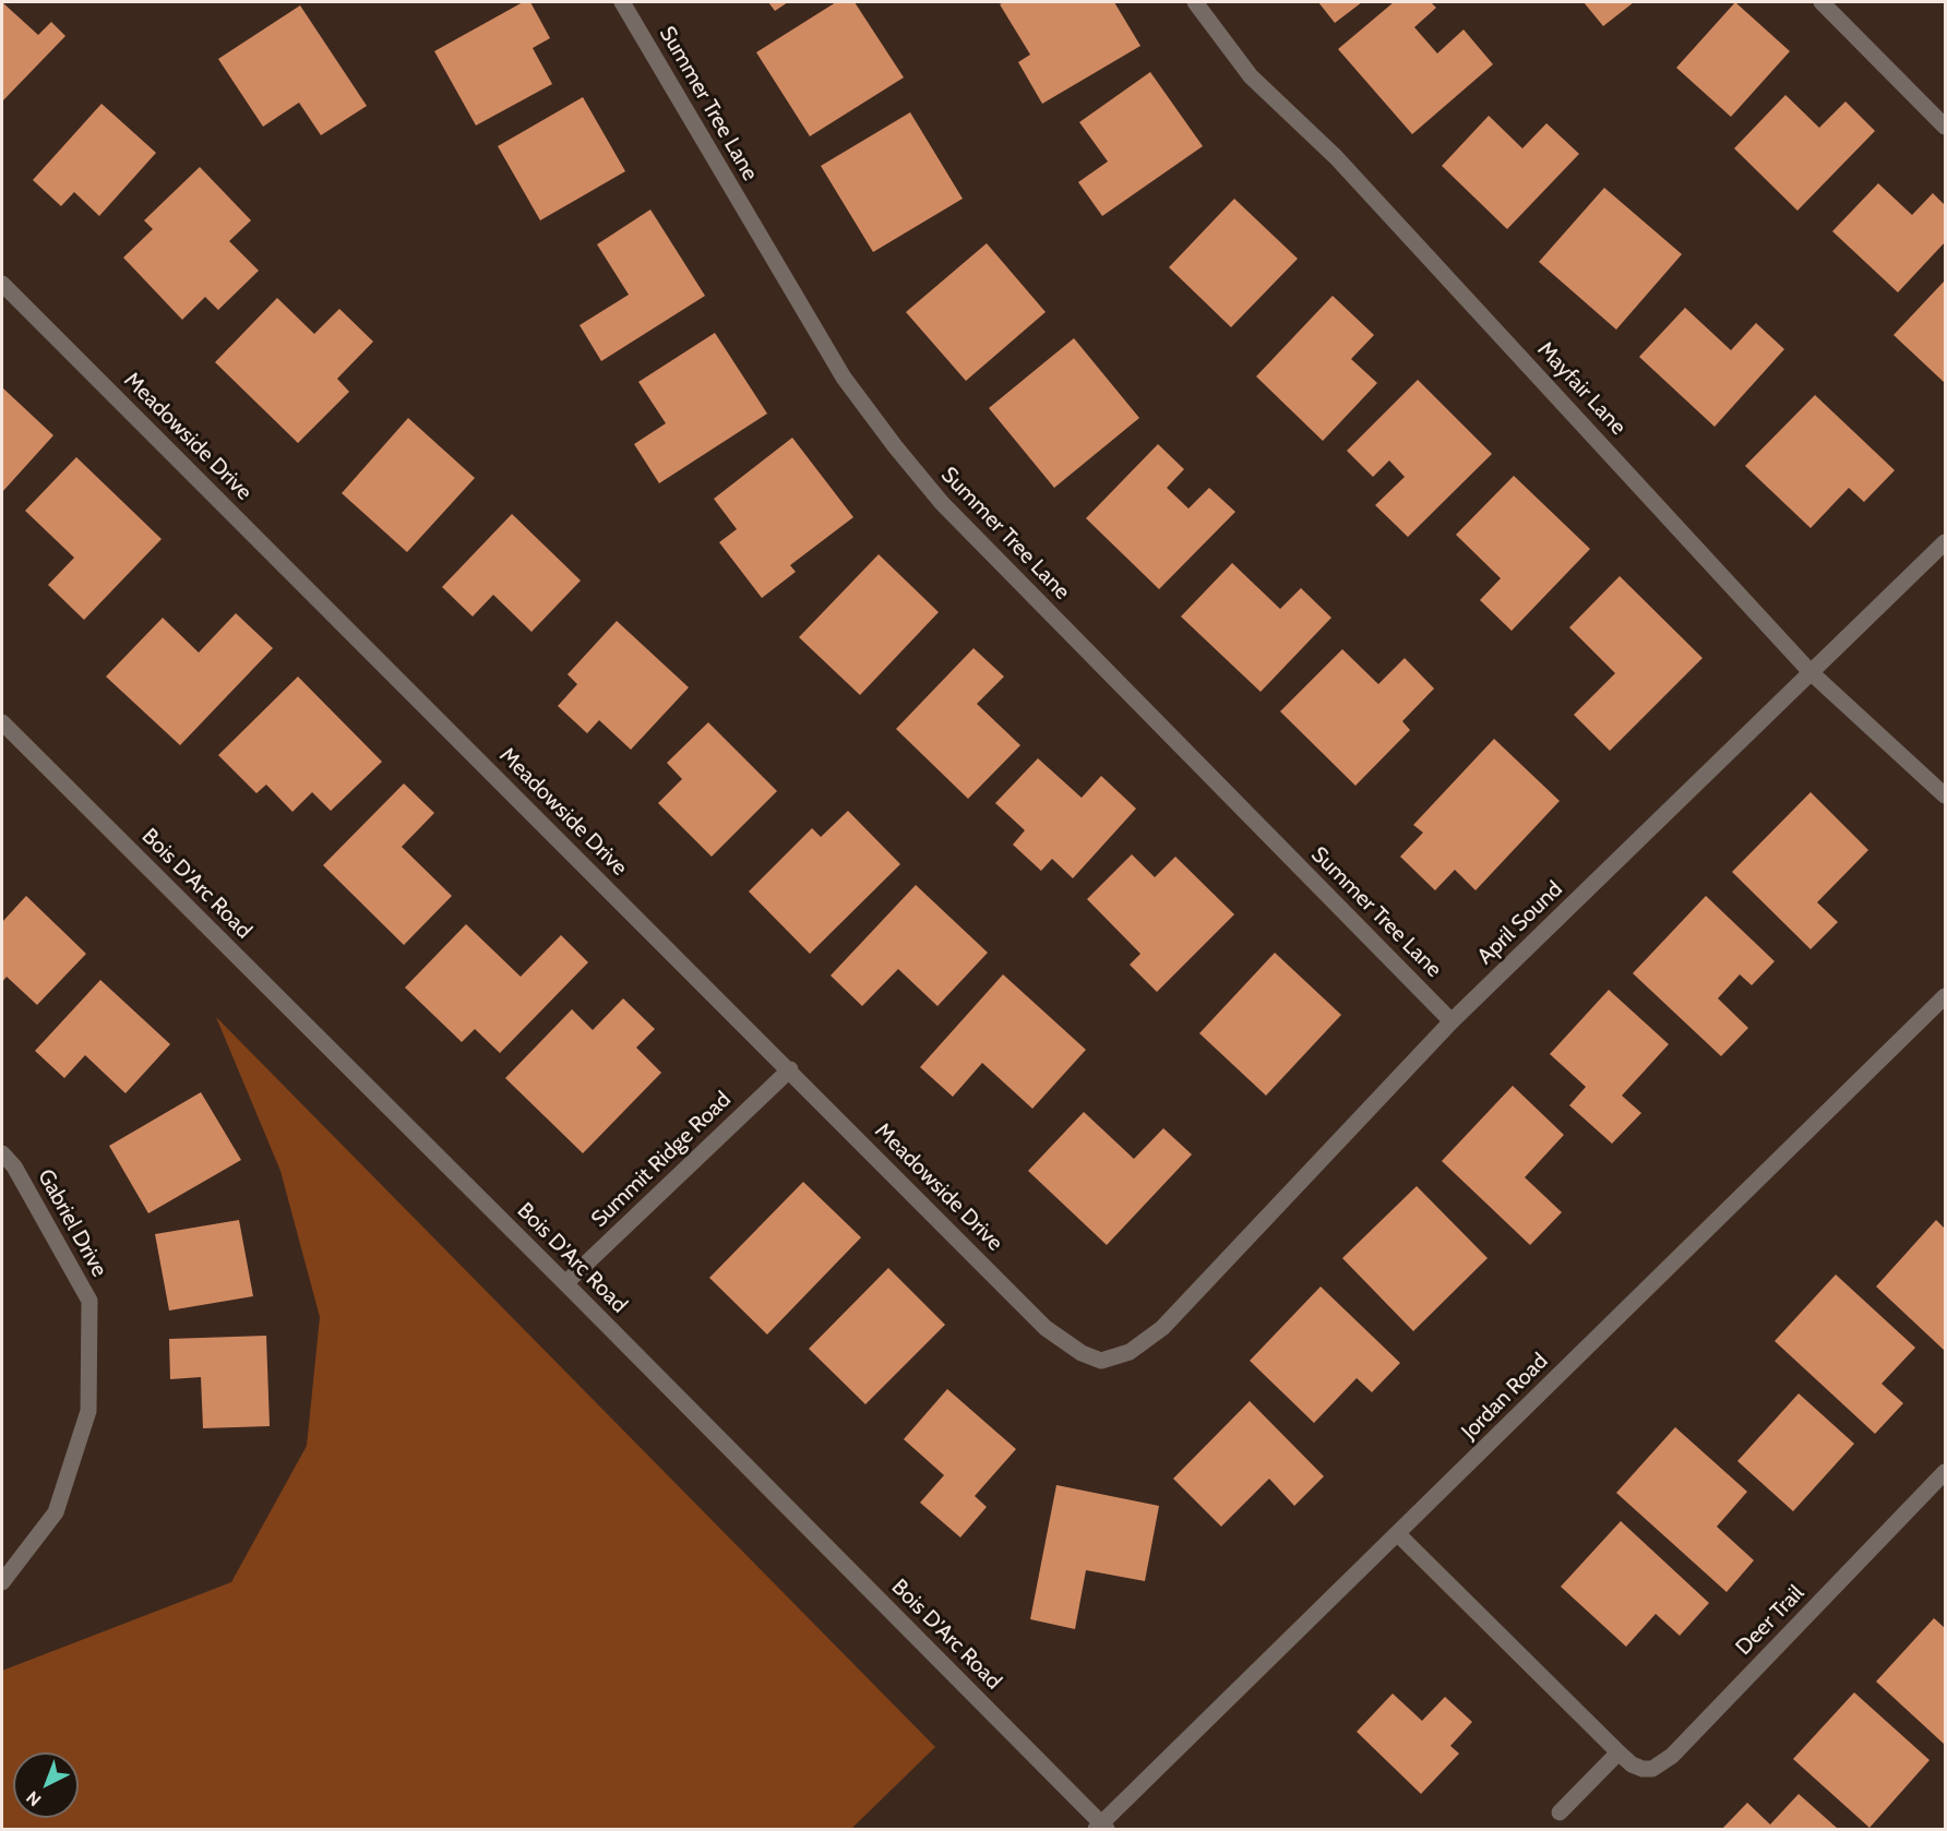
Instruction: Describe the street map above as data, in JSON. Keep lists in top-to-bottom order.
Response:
{
  "streets": {
    "street": [
      "Summer Tree Lane",
      "Mayfair Lane",
      "Meadowside Drive",
      "Bois D'Arc Road",
      "April Sound",
      "Summit Ridge Road",
      "Gabriel Drive",
      "Jordan Road",
      "Deer Trail"
    ]
  },
  "crossings": [
    ["Summer Tree Lane", "April Sound"],
    ["Mayfair Lane", "April Sound"],
    ["Meadowside Drive", "April Sound"],
    ["Meadowside Drive", "Summit Ridge Road"],
    ["Bois D'Arc Road", "Summit Ridge Road"],
    ["Bois D'Arc Road", "Jordan Road"],
    ["Jordan Road", "Deer Trail"]
  ],
  "north": "bottom left"
}
